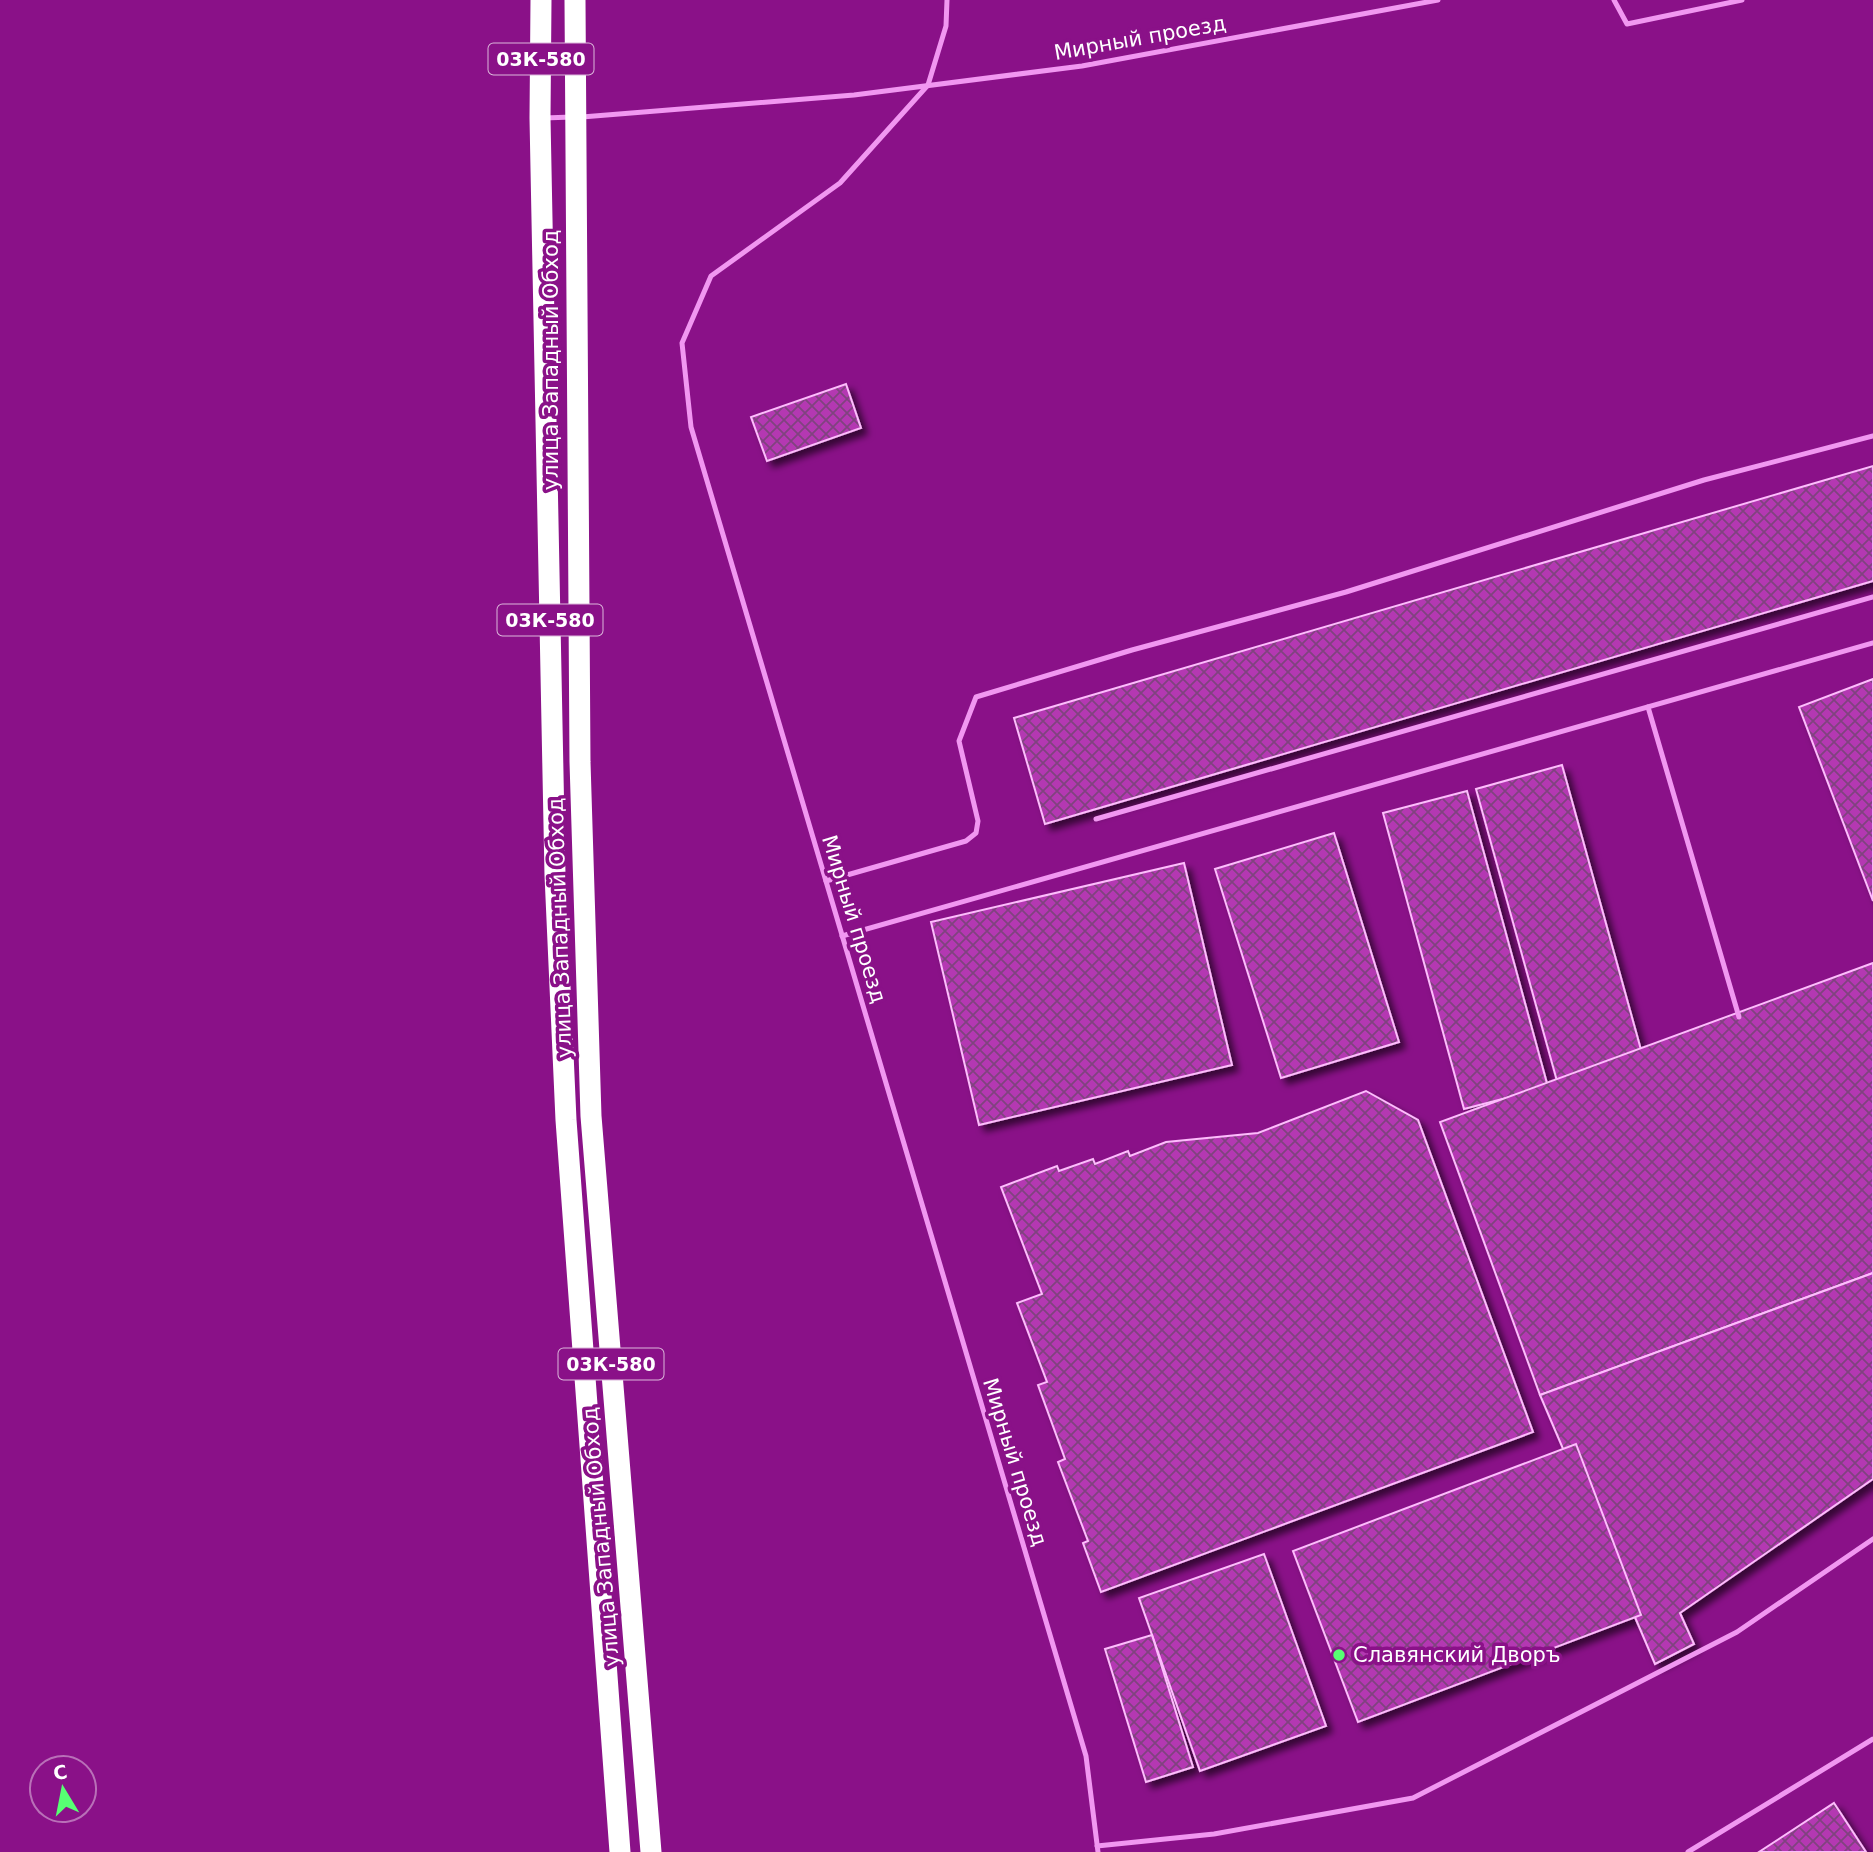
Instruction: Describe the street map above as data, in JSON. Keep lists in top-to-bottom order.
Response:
{
  "streets": {
    "highway": ["03К-580", "улица Западный Обход"],
    "lane": ["Мирный проезд"]
  },
  "crossings": [
    ["Мирный проезд", "улица Западный Обход"]
  ],
  "places": ["Cлавянский Дворъ"],
  "north": "top"
}
